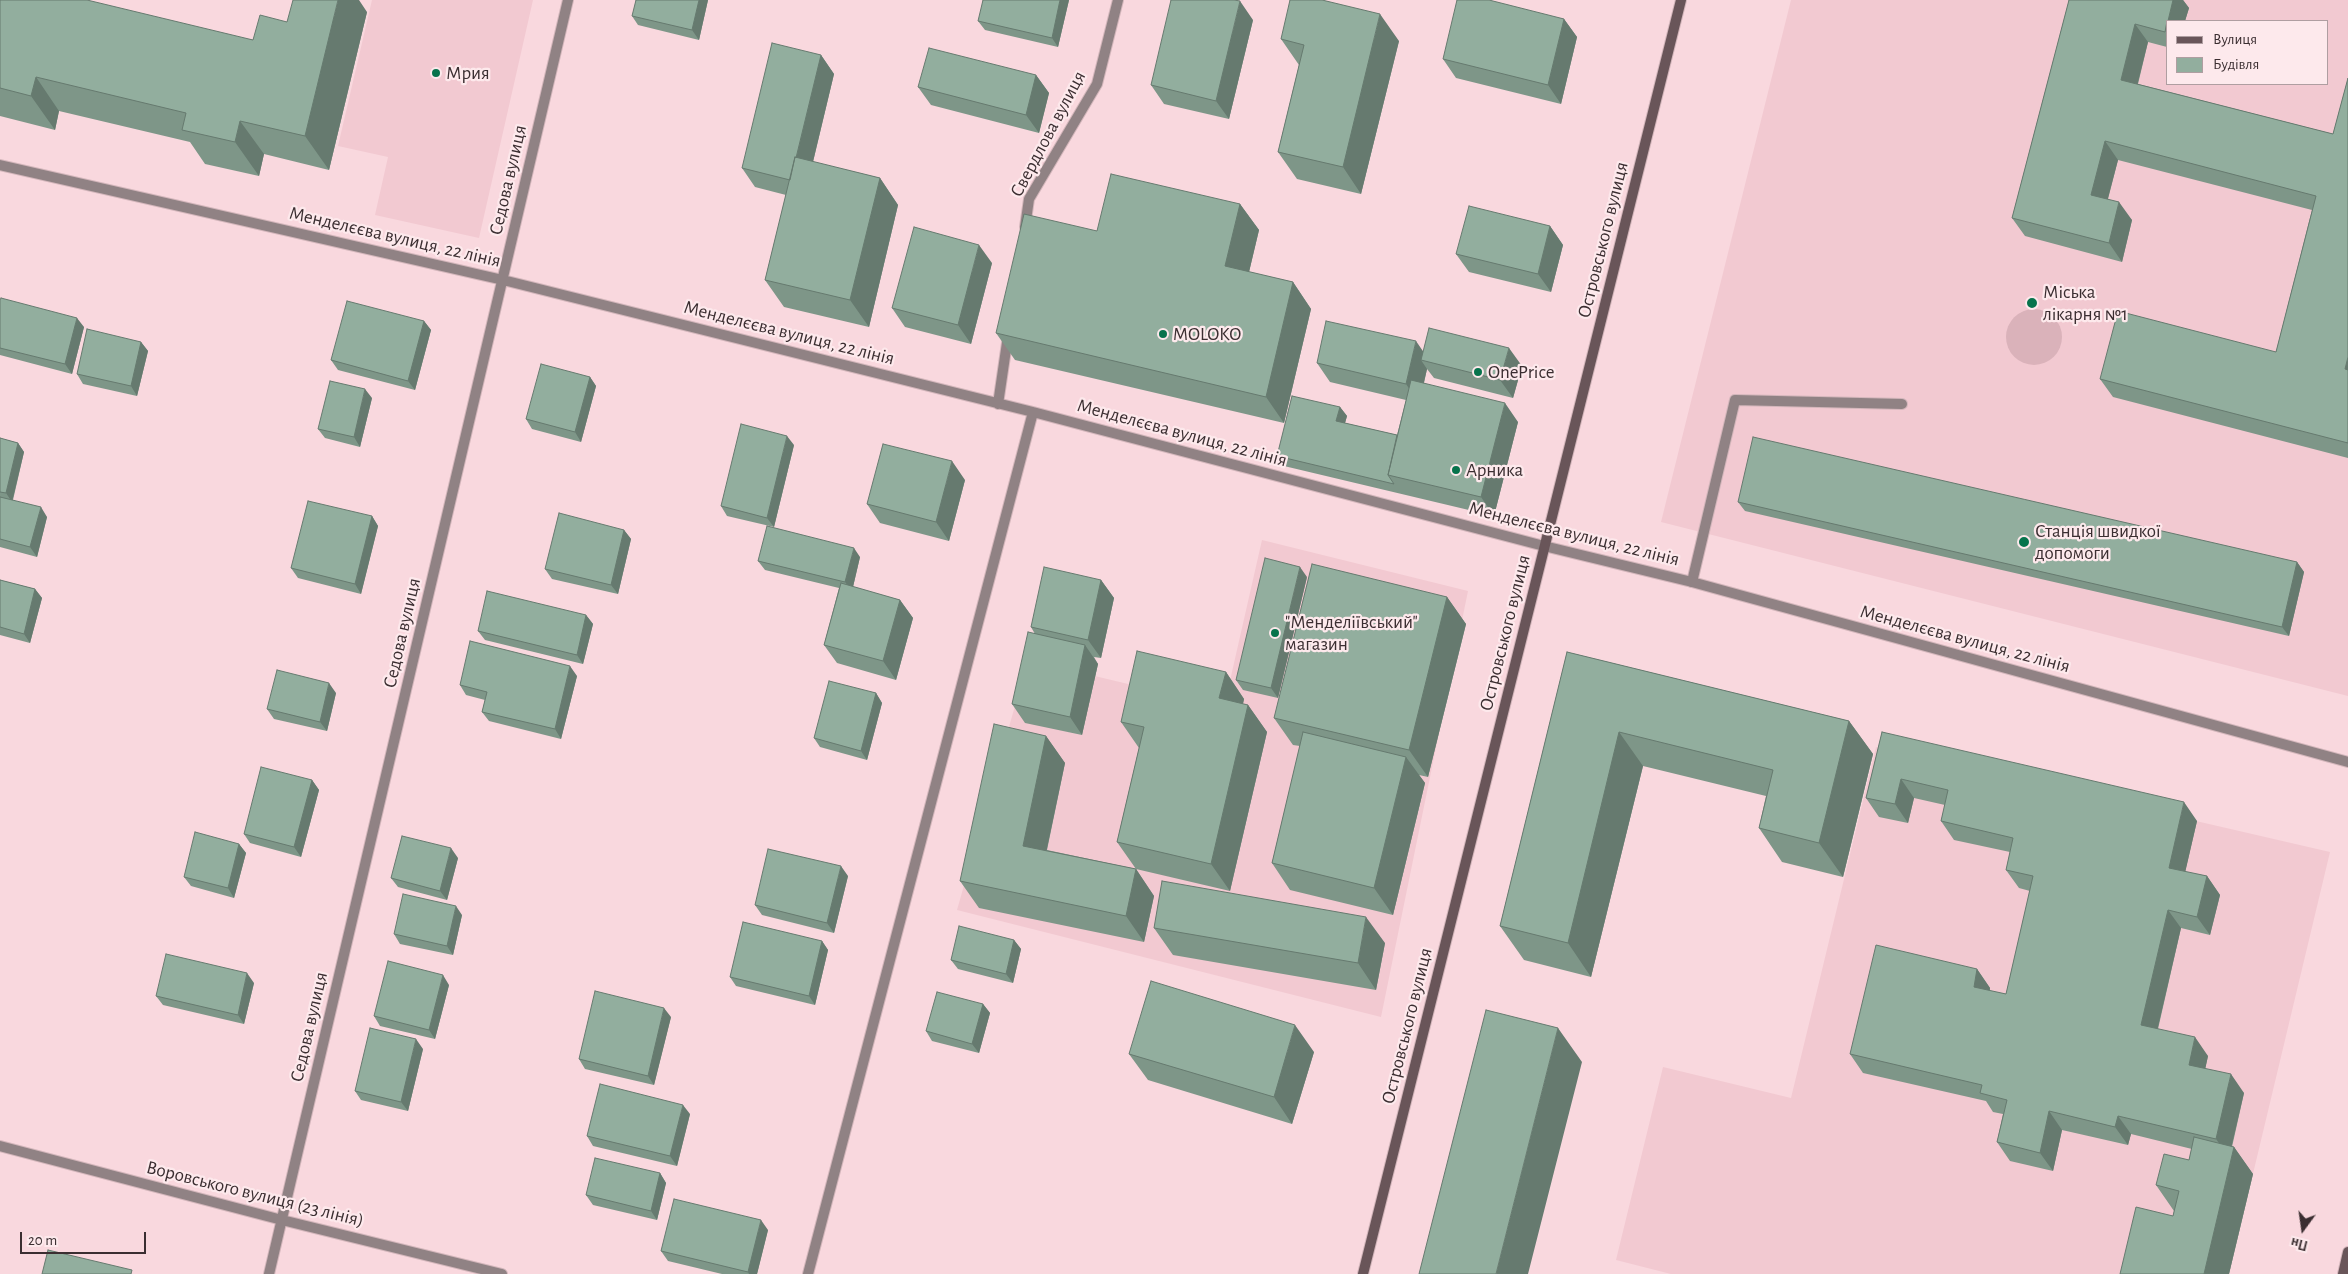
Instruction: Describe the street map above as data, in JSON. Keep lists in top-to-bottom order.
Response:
{
  "streets": {
    "street": [
      "Свердлова вулиця",
      "Седова вулиця",
      "Менделєєва вулиця, 22 лінія",
      "Островського вулиця",
      "Воровського вулиця (23 лiнiя)"
    ]
  },
  "crossings": [
    ["Седова вулиця", "Менделєєва вулиця, 22 лінія"],
    ["Седова вулиця", "Воровського вулиця (23 лiнiя)"],
    ["Менделєєва вулиця, 22 лінія", "Островського вулиця"]
  ],
  "places": [
    "Мрия",
    "Міська лікарня №1",
    "MOLOKO",
    "OnePrice",
    "Арника",
    "Станція швидкої допомоги",
    "\"Менделіївський\" магазин"
  ],
  "legend": ["Вулиця", "Будівля"],
  "scale_bar": "20 m",
  "north": "bottom"
}
